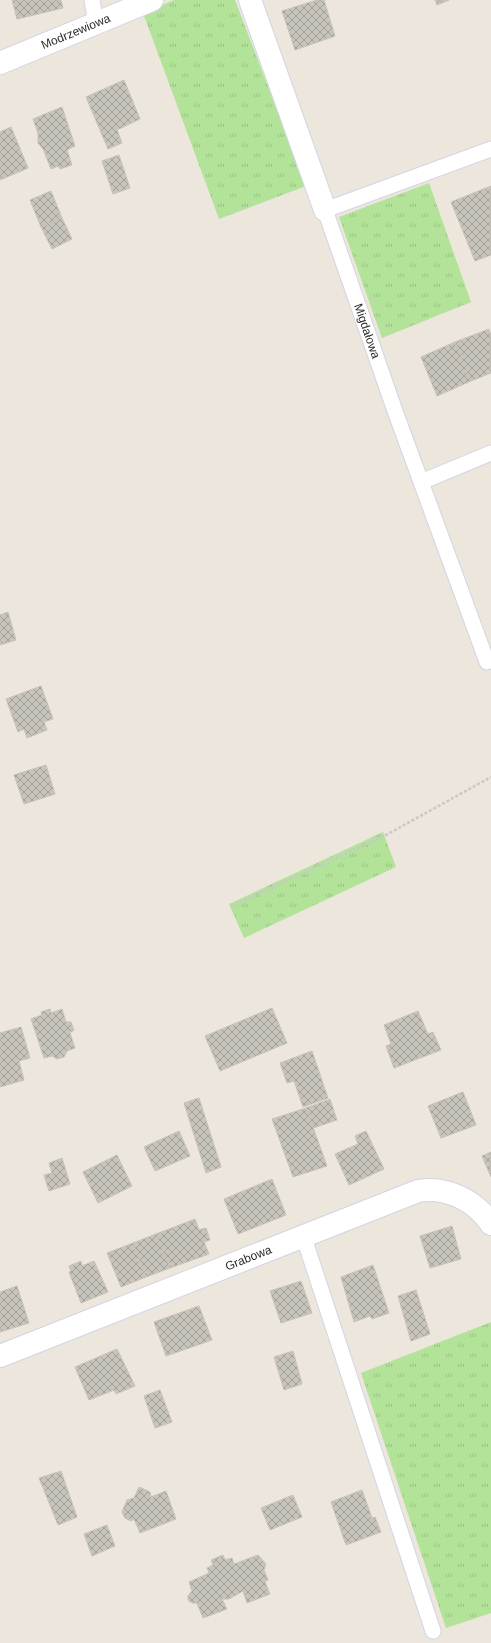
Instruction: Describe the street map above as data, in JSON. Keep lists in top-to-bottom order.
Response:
{
  "streets": {
    "street": ["Modrzewiowa", "Migdałowa", "Grabowa"]
  }
}
